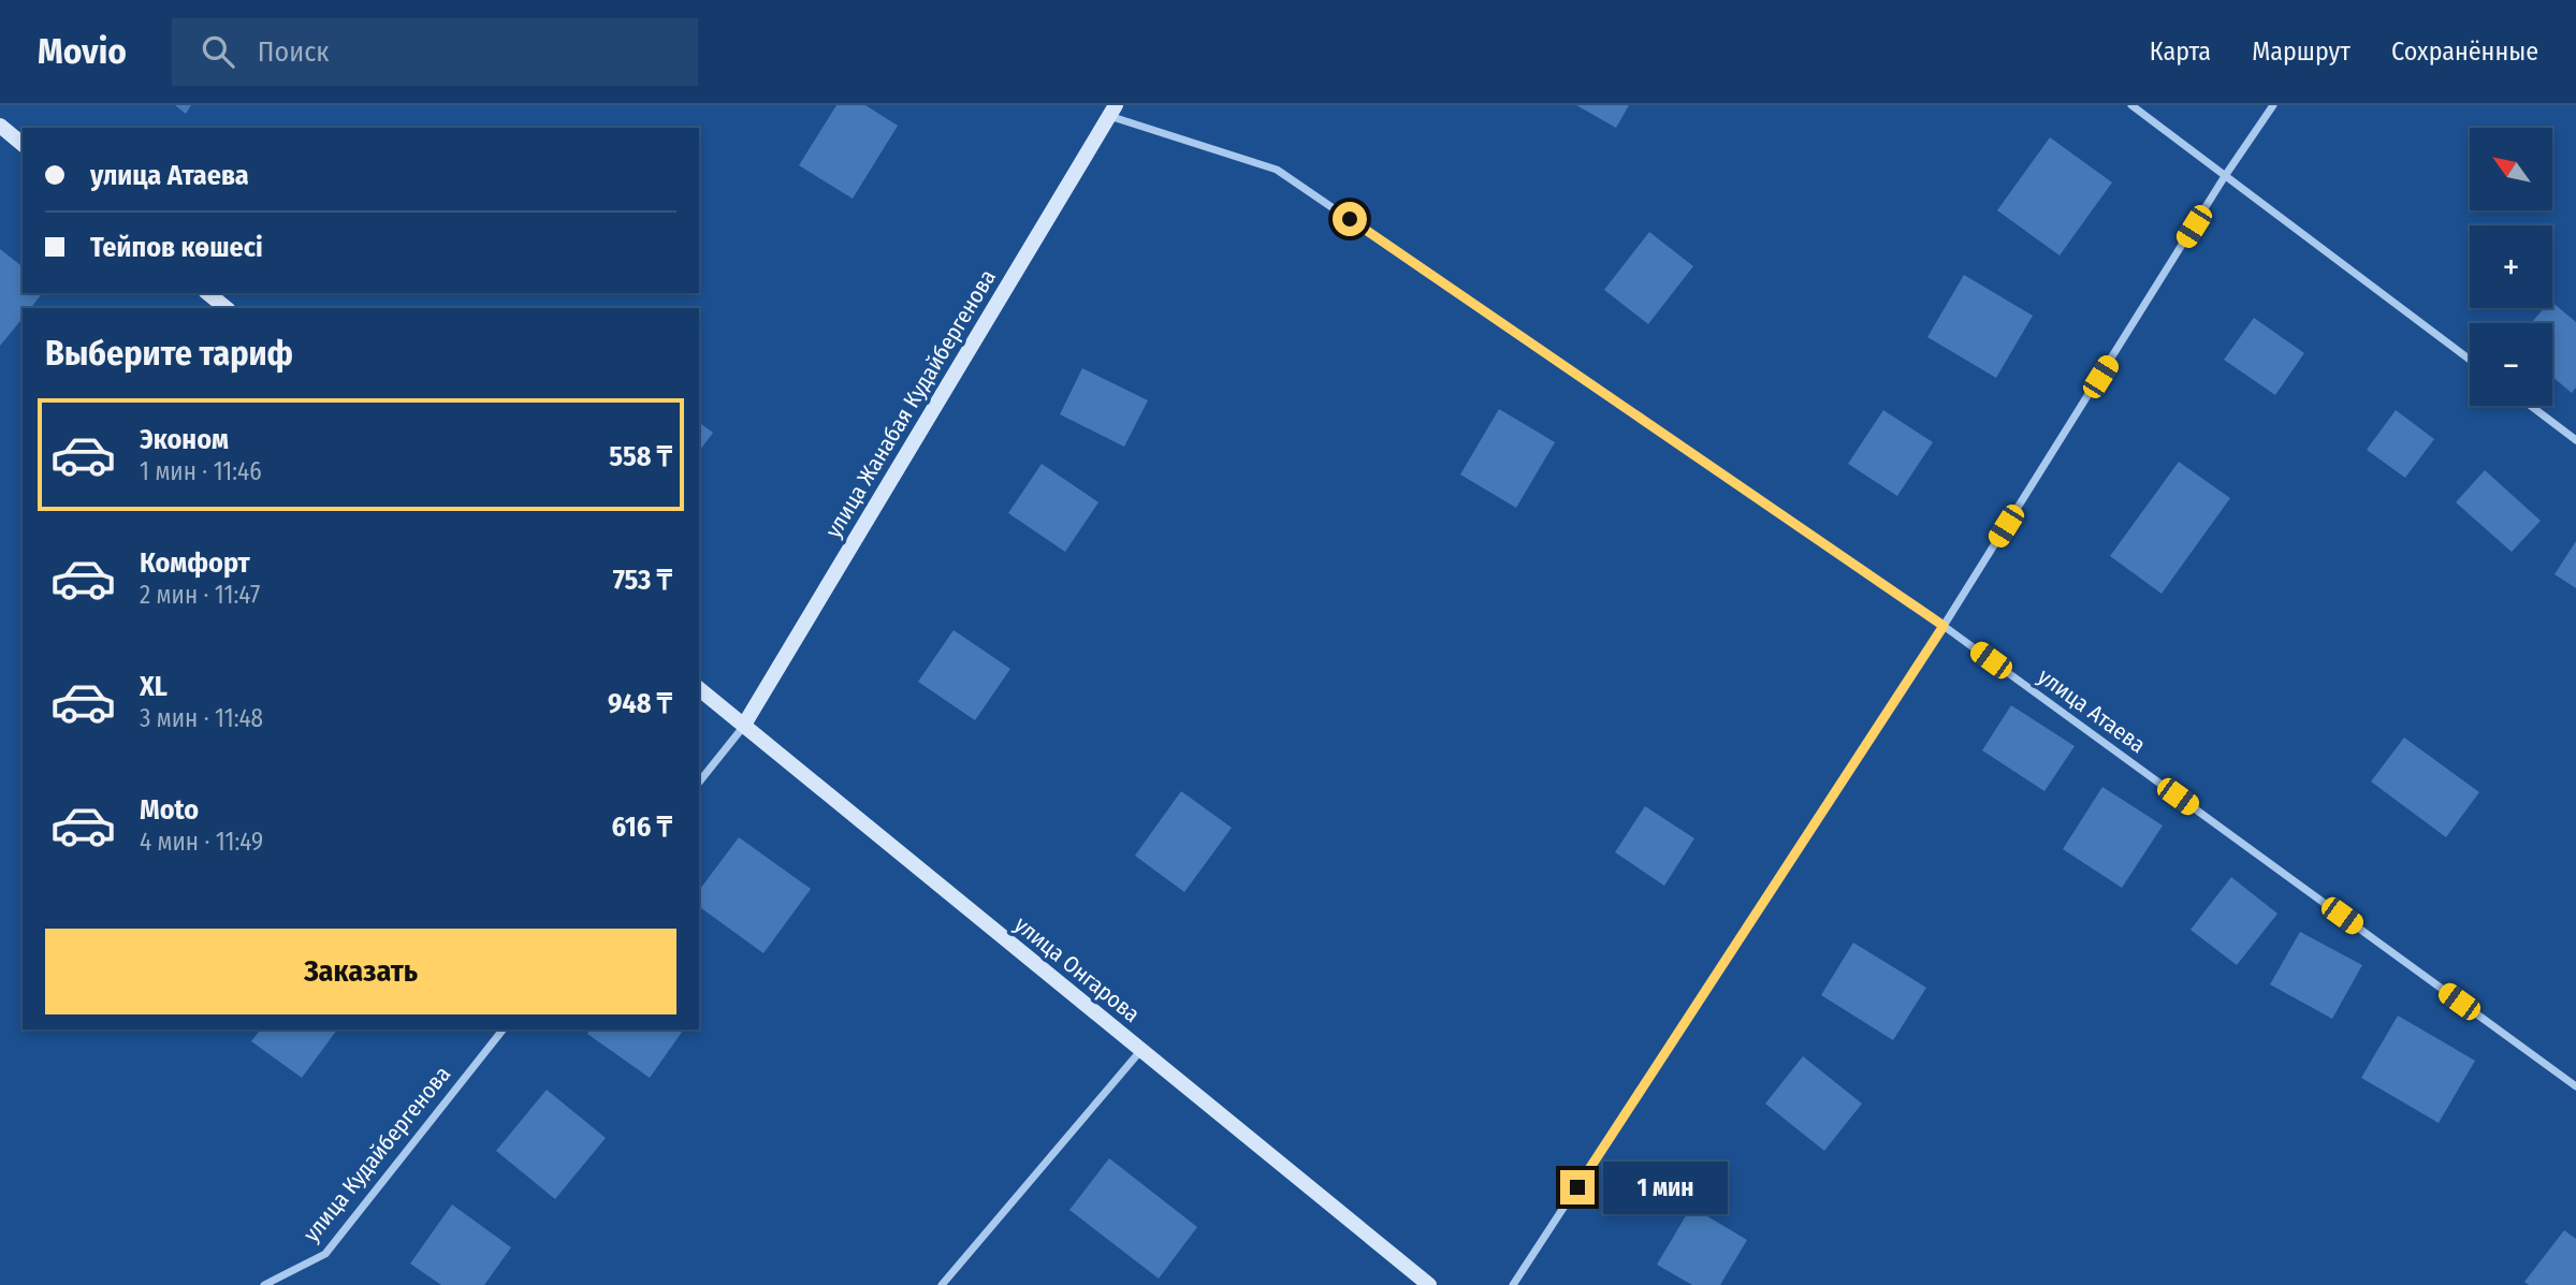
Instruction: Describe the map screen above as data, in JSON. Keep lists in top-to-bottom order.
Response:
{
  "streets": {
    "street": [
      "улица Жанабая Кудайбергенова",
      "улица Атаева",
      "улица Онгарова",
      "улица Кудайбергенова"
    ]
  },
  "crossings": [
    ["улица Жанабая Кудайбергенова", "улица Атаева"],
    ["улица Жанабая Кудайбергенова", "улица Онгарова"]
  ],
  "north": "top left",
  "page": {
    "header": "Movio",
    "search": "Поиск",
    "nav": ["Карта", "Маршрут", "Сохранённые"],
    "map_buttons": ["+", "−"],
    "banner": ["улица Атаева", "Тейпов көшесі"],
    "heading": "Выберите тариф",
    "list": [
      {
        "name": "Эконом",
        "note": "1 мин · 11:46",
        "value": "558 ₸"
      },
      {
        "name": "Комфорт",
        "note": "2 мин · 11:47",
        "value": "753 ₸"
      },
      {
        "name": "XL",
        "note": "3 мин · 11:48",
        "value": "948 ₸"
      },
      {
        "name": "Moto",
        "note": "4 мин · 11:49",
        "value": "616 ₸"
      }
    ],
    "buttons": "Заказать",
    "bubble": "1 мин"
  }
}
